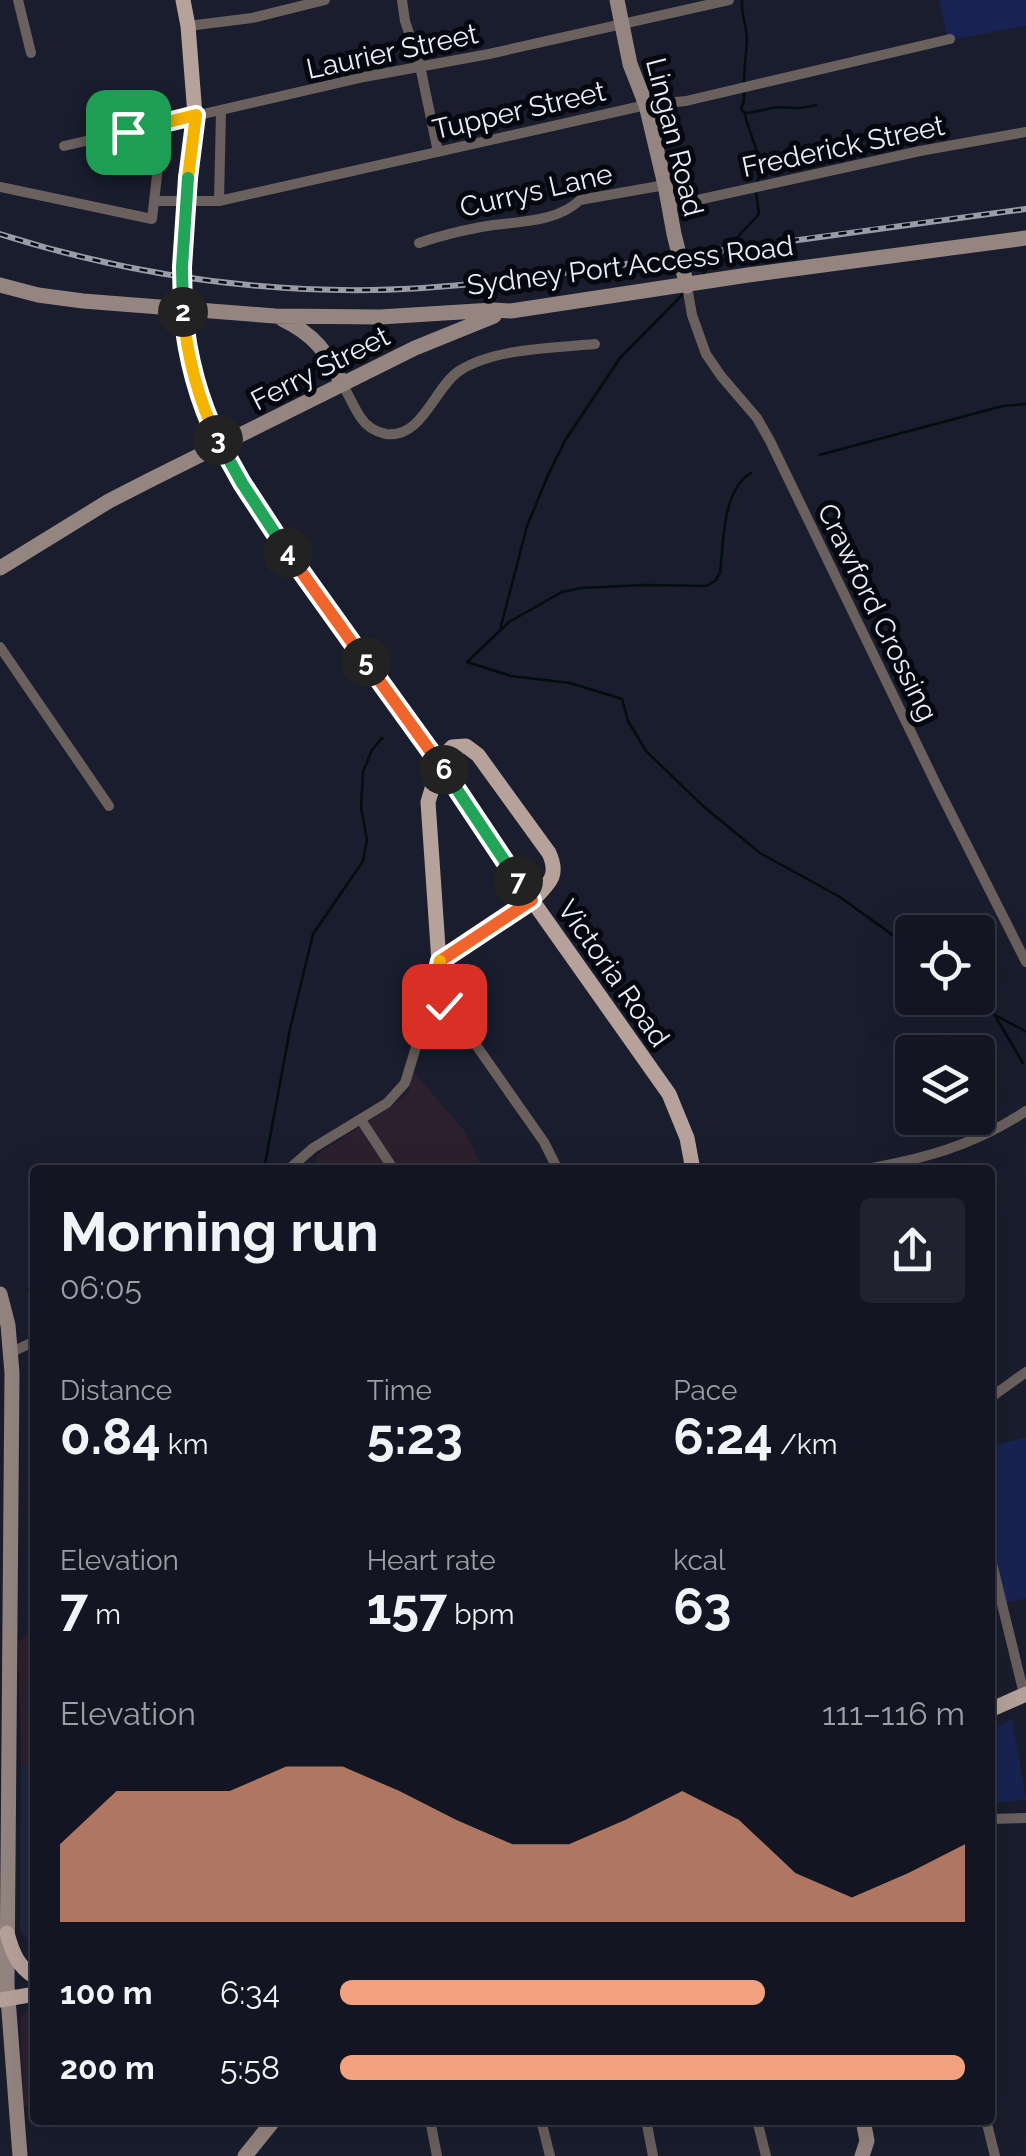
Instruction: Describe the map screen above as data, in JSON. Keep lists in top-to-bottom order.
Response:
{
  "streets": {
    "main road": ["Victoria Road"],
    "street": [
      "Laurier Street",
      "Tupper Street",
      "Lingan Road",
      "Frederick Street",
      "Currys Lane",
      "Sydney Port Access Road",
      "Ferry Street",
      "Crawford Crossing"
    ]
  },
  "crossings": [
    ["Laurier Street", "Lingan Road"],
    ["Laurier Street", "Victoria Road"],
    ["Tupper Street", "Lingan Road"],
    ["Lingan Road", "Frederick Street"],
    ["Lingan Road", "Currys Lane"],
    ["Lingan Road", "Sydney Port Access Road"],
    ["Lingan Road", "Crawford Crossing"],
    ["Sydney Port Access Road", "Ferry Street"],
    ["Sydney Port Access Road", "Crawford Crossing"]
  ],
  "page": {
    "pins": [
      "2",
      "3",
      "4",
      "5",
      "6",
      "7"
    ],
    "heading": ["Morning run", "06:05"],
    "stats": [
      ["Distance", "0.84 km"],
      ["Time", "5:23"],
      ["Pace", "6:24 /km"],
      ["Elevation", "7 m"],
      ["Heart rate", "157 bpm"],
      ["kcal", "63"]
    ],
    "chart": ["Elevation", "111–116 m"],
    "list": [
      {
        "name": "100 m",
        "note": "6:34"
      },
      {
        "name": "200 m",
        "note": "5:58"
      }
    ]
  }
}
